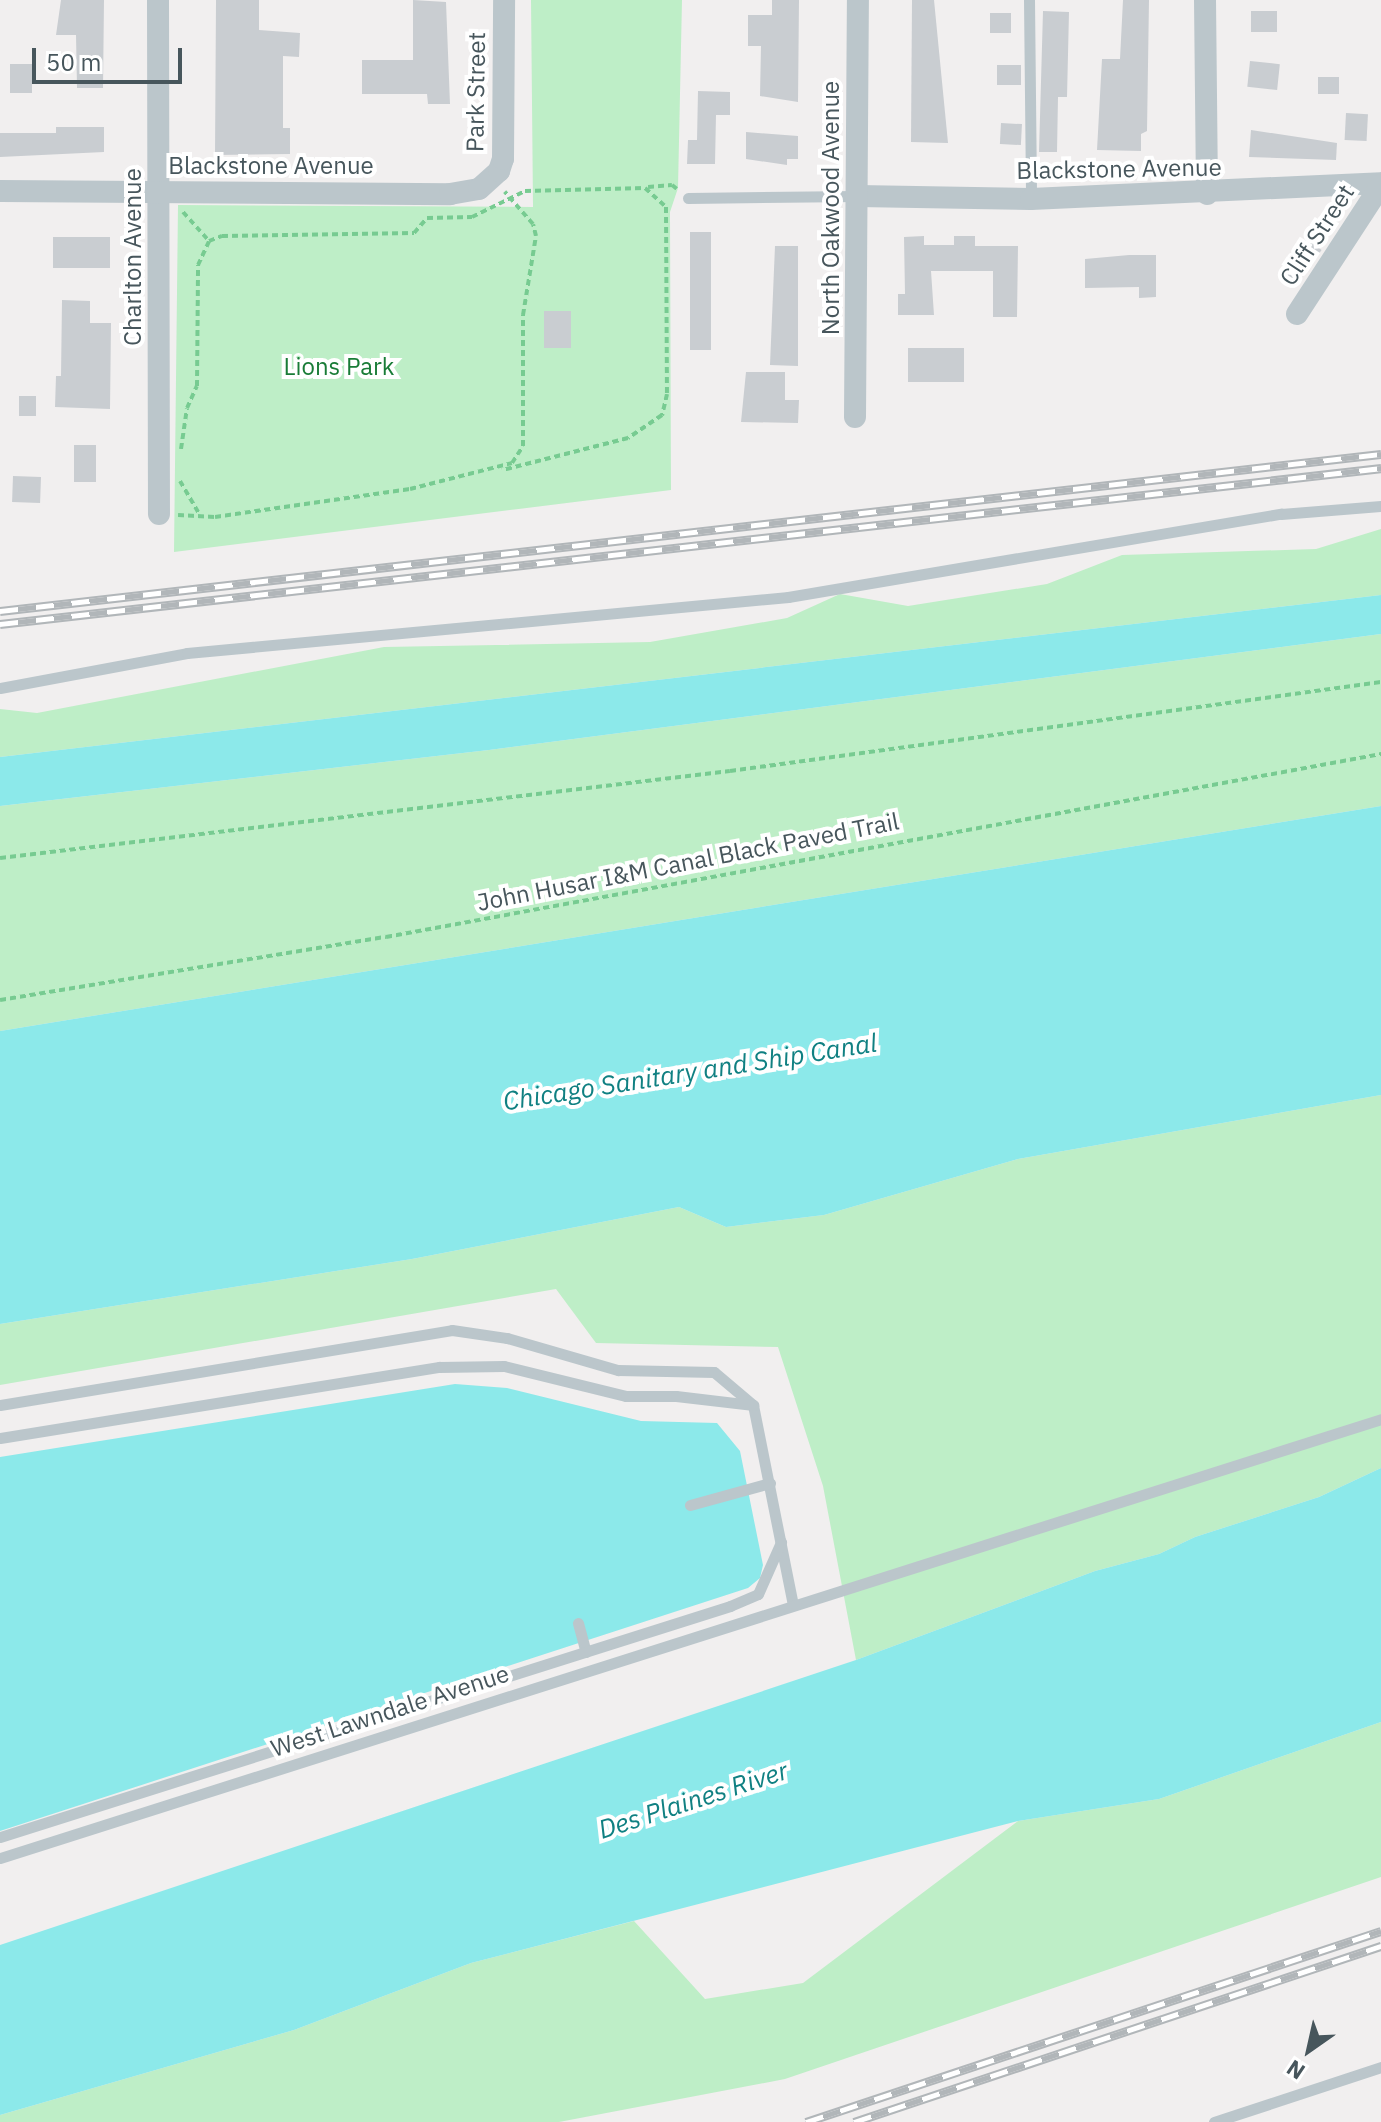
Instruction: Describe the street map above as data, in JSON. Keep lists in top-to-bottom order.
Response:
{
  "streets": {
    "street": [
      "Park Street",
      "Blackstone Avenue",
      "North Oakwood Avenue",
      "Cliff Street",
      "Charlton Avenue"
    ],
    "lane": ["West Lawndale Avenue"],
    "path": ["John Husar I&M Canal Black Paved Trail"]
  },
  "crossings": [
    ["Park Street", "Blackstone Avenue"],
    ["Blackstone Avenue", "North Oakwood Avenue"],
    ["Blackstone Avenue", "Cliff Street"],
    ["Blackstone Avenue", "Charlton Avenue"]
  ],
  "water": ["Chicago Sanitary and Ship Canal", "Des Plaines River"],
  "parks": ["Lions Park"],
  "scale_bar": "50 m",
  "north": "bottom left"
}
